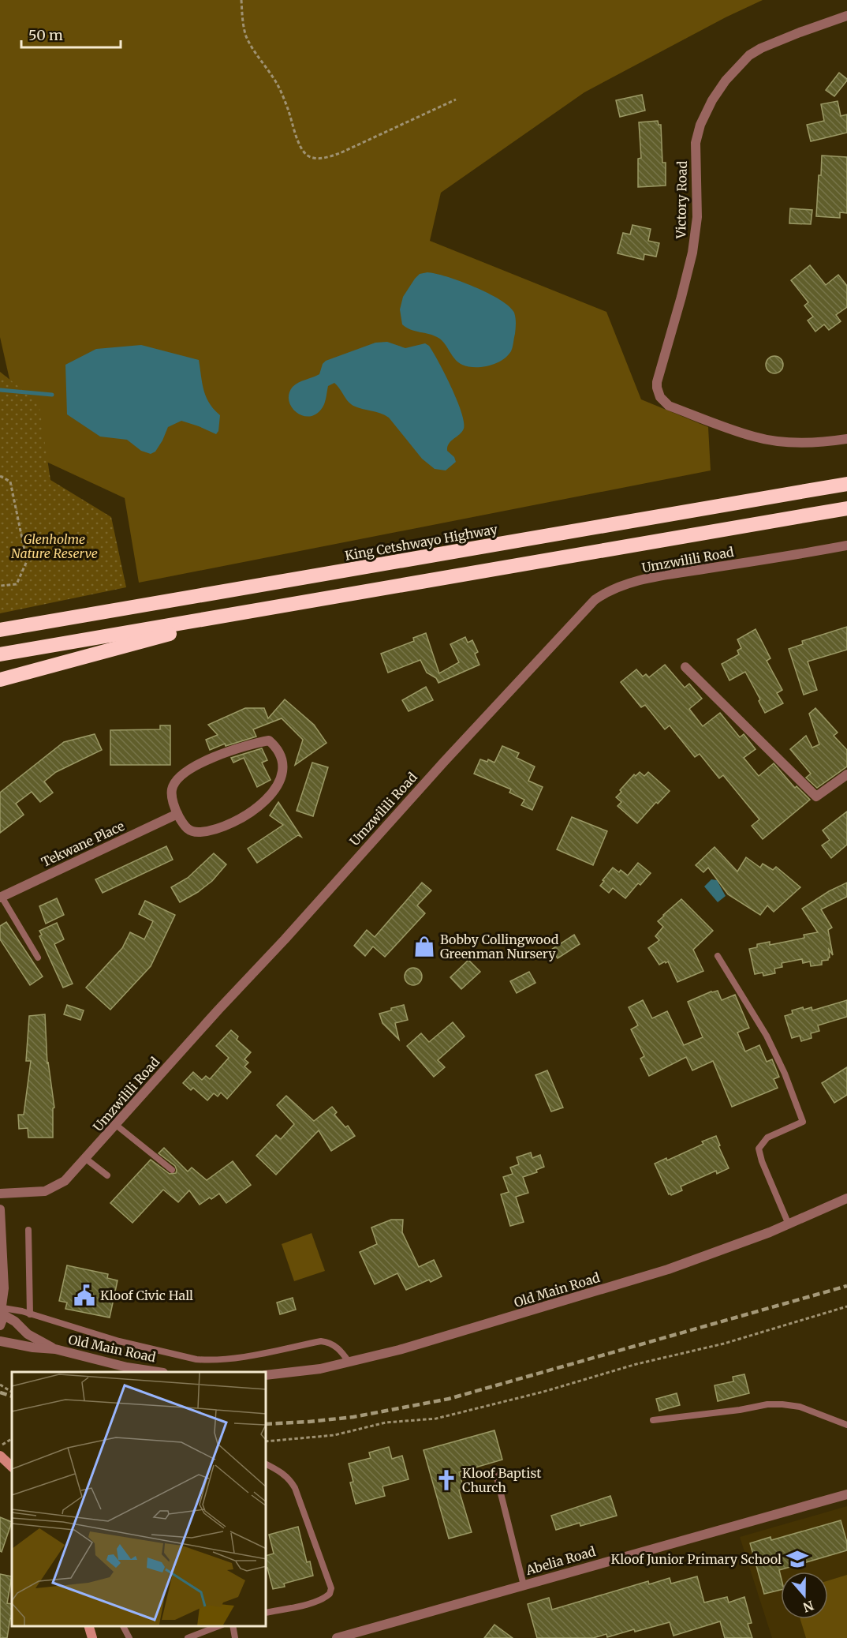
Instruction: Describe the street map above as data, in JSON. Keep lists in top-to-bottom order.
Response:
{
  "streets": {
    "highway": ["King Cetshwayo Highway"],
    "street": [
      "Victory Road",
      "Umzwilili Road",
      "Tekwane Place",
      "Old Main Road",
      "Abelia Road"
    ]
  },
  "parks": ["Glenholme Nature Reserve"],
  "places": {
    "shop": ["Bobby Collingwood Greenman Nursery"],
    "public building": ["Kloof Civic Hall"],
    "church": ["Kloof Baptist Church"],
    "school or university": ["Kloof Junior Primary School"]
  },
  "scale_bar": "50 m",
  "north": "bottom"
}
